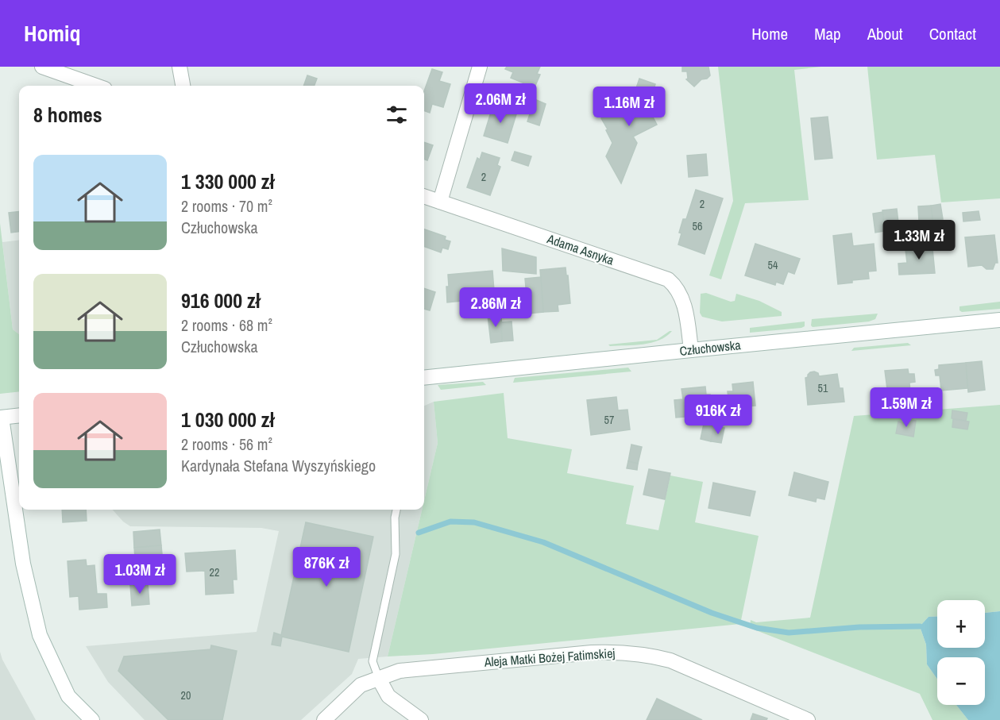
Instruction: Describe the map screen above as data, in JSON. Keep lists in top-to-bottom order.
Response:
{
  "streets": {
    "street": ["Adama Asnyka", "Człuchowska", "Aleja Matki Bożej Fatimskiej"]
  },
  "crossings": [
    ["Adama Asnyka", "Człuchowska"]
  ],
  "house_numbers": [
    "2",
    "2",
    "56",
    "54",
    "51",
    "57",
    "22",
    "20"
  ],
  "page": {
    "header": "Homiq",
    "nav": [
      "Home",
      "Map",
      "About",
      "Contact"
    ],
    "price": [
      "2.06M zł",
      "1.16M zł",
      "1.33M zł",
      "2.86M zł",
      "1.59M zł",
      "916K zł",
      "876K zł",
      "1.03M zł"
    ],
    "heading": "8 homes",
    "list": [
      {
        "name": "1 330 000 zł",
        "note": "2 rooms · 70 m² · Człuchowska"
      },
      {
        "name": "916 000 zł",
        "note": "2 rooms · 68 m² · Człuchowska"
      },
      {
        "name": "1 030 000 zł",
        "note": "2 rooms · 56 m² · Kardynała Stefana Wyszyńskiego"
      }
    ],
    "map_buttons": ["+", "−"]
  }
}
